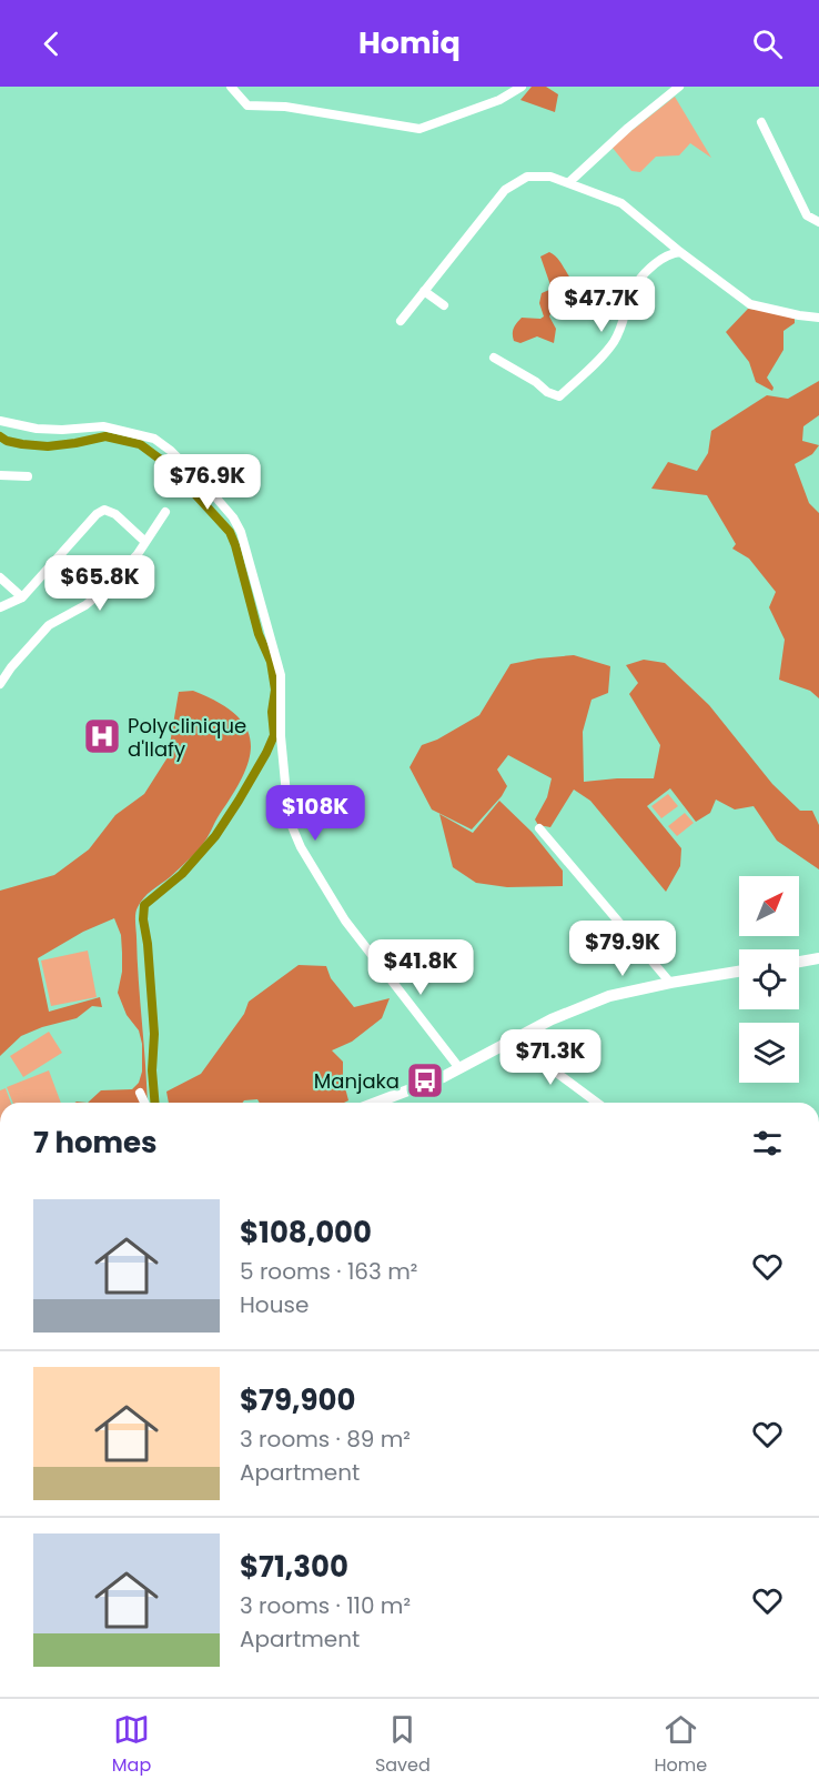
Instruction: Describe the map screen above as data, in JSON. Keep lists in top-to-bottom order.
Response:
{
  "places": {
    "hospital": ["Polyclinique d'Ilafy"],
    "bus stop": ["Manjaka"]
  },
  "north": "top right",
  "page": {
    "header": "Homiq",
    "price": [
      "$47.7K",
      "$76.9K",
      "$65.8K",
      "$108K",
      "$79.9K",
      "$41.8K",
      "$71.3K"
    ],
    "heading": "7 homes",
    "list": [
      {
        "name": "$108,000",
        "note": "5 rooms · 163 m² · House"
      },
      {
        "name": "$79,900",
        "note": "3 rooms · 89 m² · Apartment"
      },
      {
        "name": "$71,300",
        "note": "3 rooms · 110 m² · Apartment"
      }
    ],
    "tabs": ["Map", "Saved", "Home"]
  }
}
